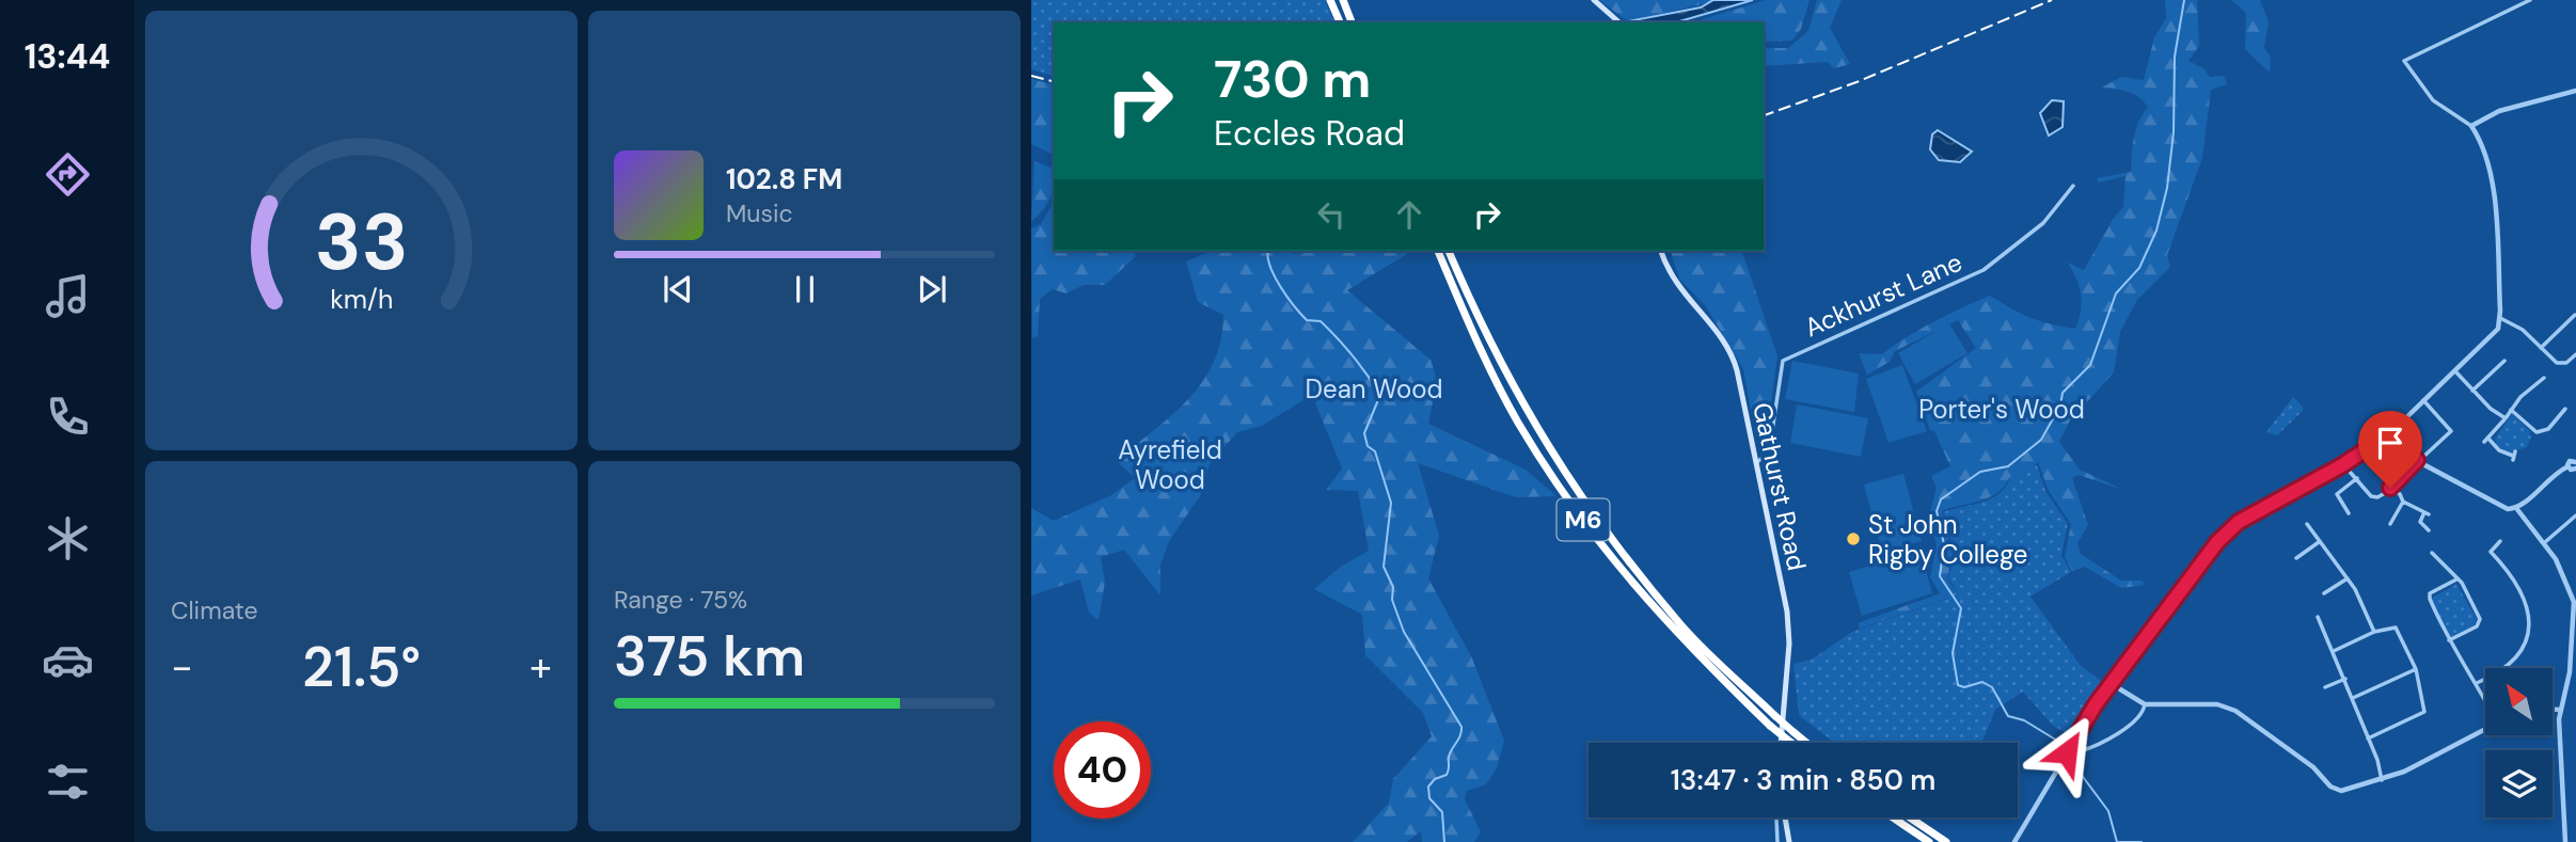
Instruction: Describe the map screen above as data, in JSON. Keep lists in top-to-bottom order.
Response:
{
  "streets": {
    "highway": ["M6"],
    "main road": ["Gathurst Road"],
    "street": ["Ackhurst Lane"]
  },
  "crossings": [
    ["Ackhurst Lane", "Gathurst Road"]
  ],
  "parks": ["Dean Wood", "Porter's Wood", "Ayrefield Wood"],
  "places": ["St John Rigby College"],
  "north": "top left",
  "page": {
    "tabs": "13:44",
    "turn": ["730 m", "Eccles Road"],
    "song": ["102.8 FM", "Music"],
    "tile": [
      "Climate",
      ["Range · 75%", "375 km"]
    ],
    "heat": ["−", "21.5°", "+"],
    "limit": "40",
    "trip": "13:47 · 3 min · 850 m",
    "gauge": ["33", "km/h"]
  }
}
